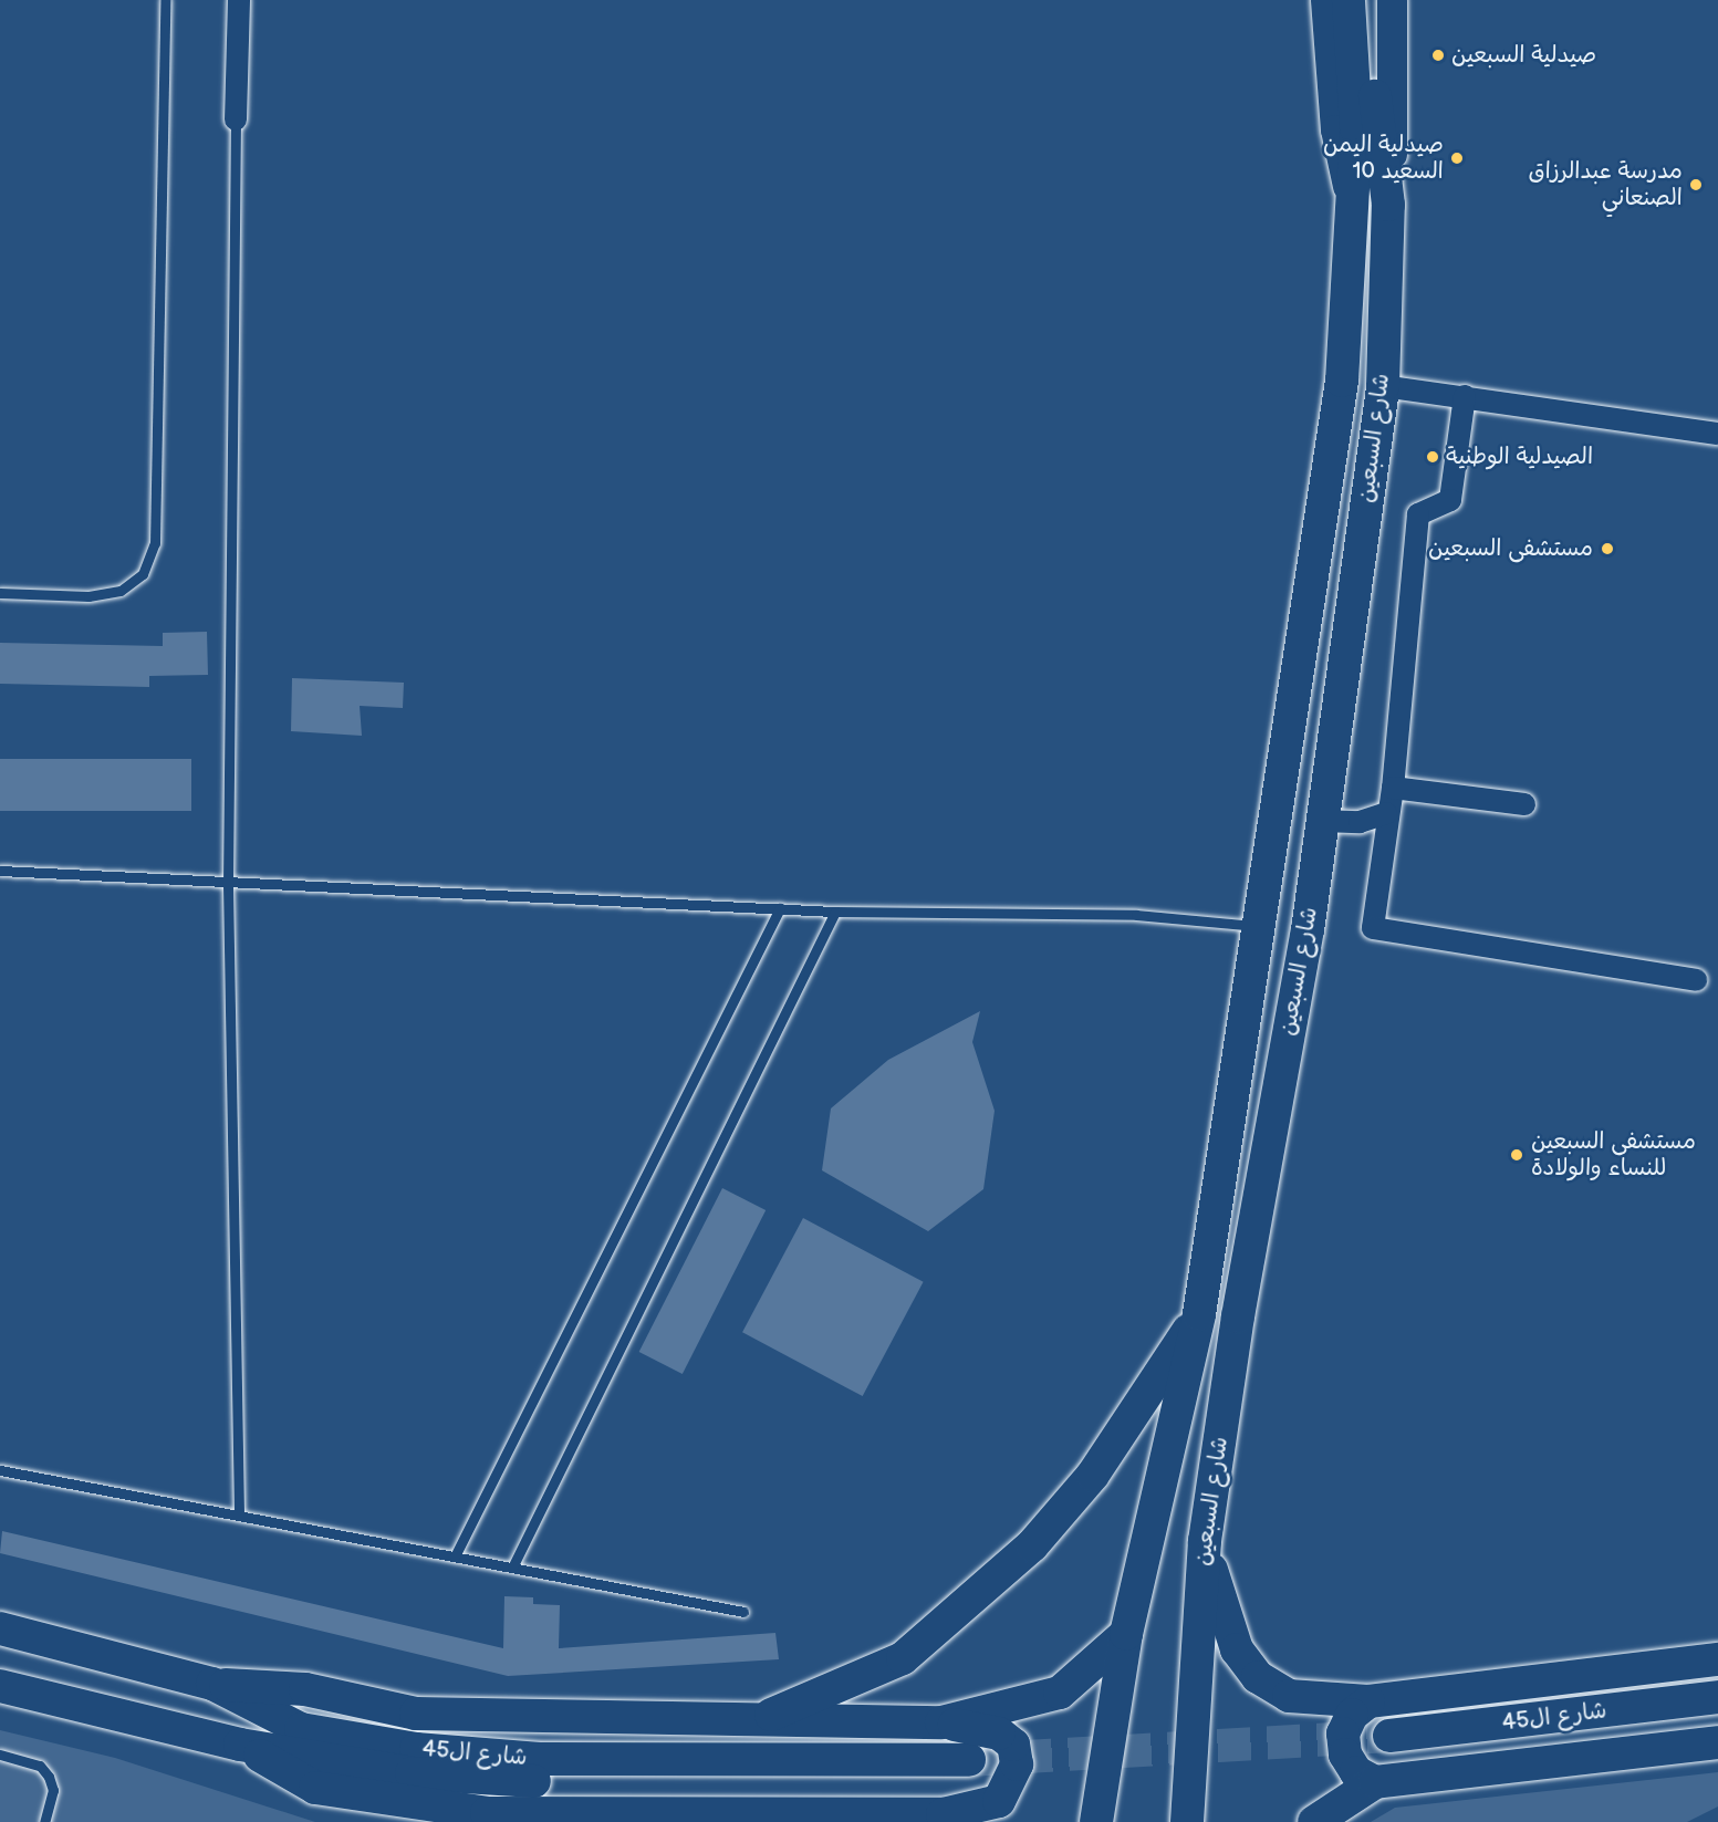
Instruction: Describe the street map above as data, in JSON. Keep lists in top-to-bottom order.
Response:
{
  "streets": {
    "main road": ["شارع السبعين", "شارع ال45"]
  },
  "places": [
    "صيدلية السبعين",
    "صيدلية اليمن السعيد 10",
    "مدرسة عبدالرزاق الصنعاني",
    "الصيدلية الوطنية",
    "مستشفى السبعين",
    "مستشفى السبعين للنساء والولادة"
  ]
}
